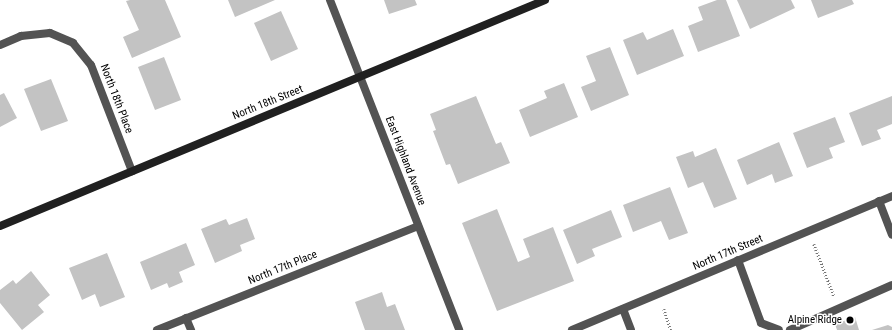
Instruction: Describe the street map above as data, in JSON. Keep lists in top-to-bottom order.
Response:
{
  "streets": {
    "street": [
      "North 18th Place",
      "North 18th Street",
      "East Highland Avenue",
      "North 17th Street",
      "North 17th Place"
    ]
  },
  "crossings": [
    ["North 18th Place", "North 18th Street"],
    ["North 18th Street", "East Highland Avenue"],
    ["East Highland Avenue", "North 17th Place"]
  ],
  "places": ["Alpine Ridge"]
}
